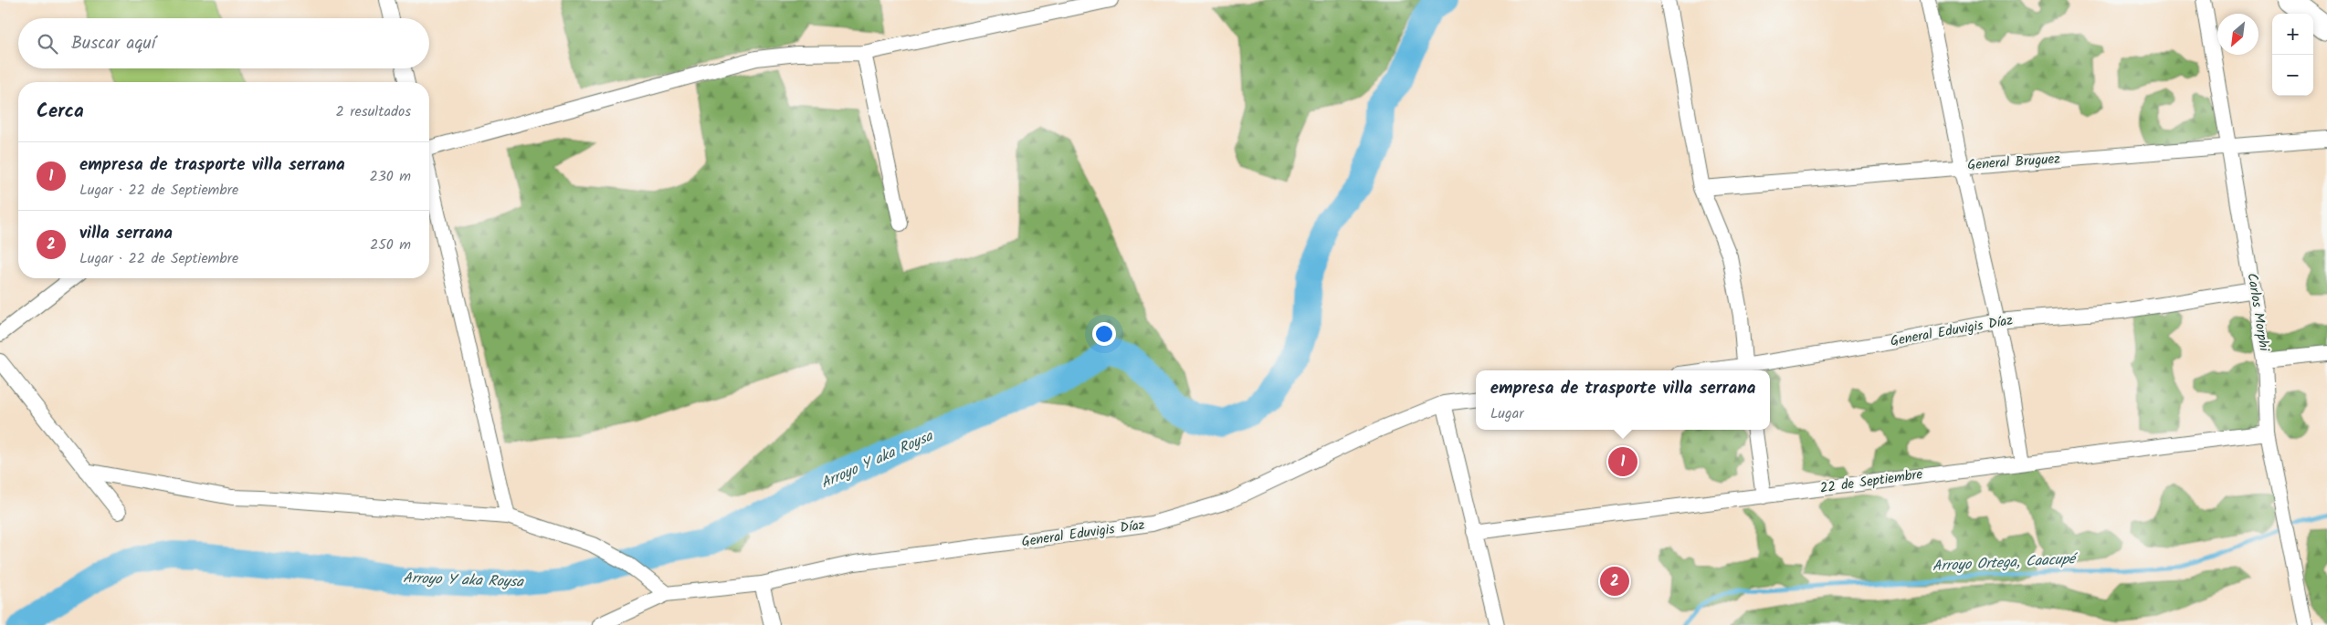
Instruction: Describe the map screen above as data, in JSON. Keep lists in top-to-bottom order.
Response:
{
  "streets": {
    "street": [
      "General Bruguez",
      "Carlos Morphi",
      "General Eduvigis Díaz",
      "22 de Septiembre"
    ]
  },
  "crossings": [
    ["General Bruguez", "Carlos Morphi"],
    ["Carlos Morphi", "General Eduvigis Díaz"],
    ["Carlos Morphi", "22 de Septiembre"]
  ],
  "water": ["Arroyo Y aka Roysa", "Arroyo Ortega, Caacupé"],
  "north": "bottom left",
  "page": {
    "map_buttons": ["+", "−"],
    "search": "Buscar aquí",
    "heading": ["Cerca", "2 resultados"],
    "list": [
      {
        "mark": "1",
        "name": "empresa de trasporte villa serrana",
        "note": "Lugar · 22 de Septiembre",
        "value": "230 m"
      },
      {
        "mark": "2",
        "name": "villa serrana",
        "note": "Lugar · 22 de Septiembre",
        "value": "250 m"
      }
    ],
    "popup": ["empresa de trasporte villa serrana", "Lugar"],
    "pins": ["1", "2"]
  }
}
